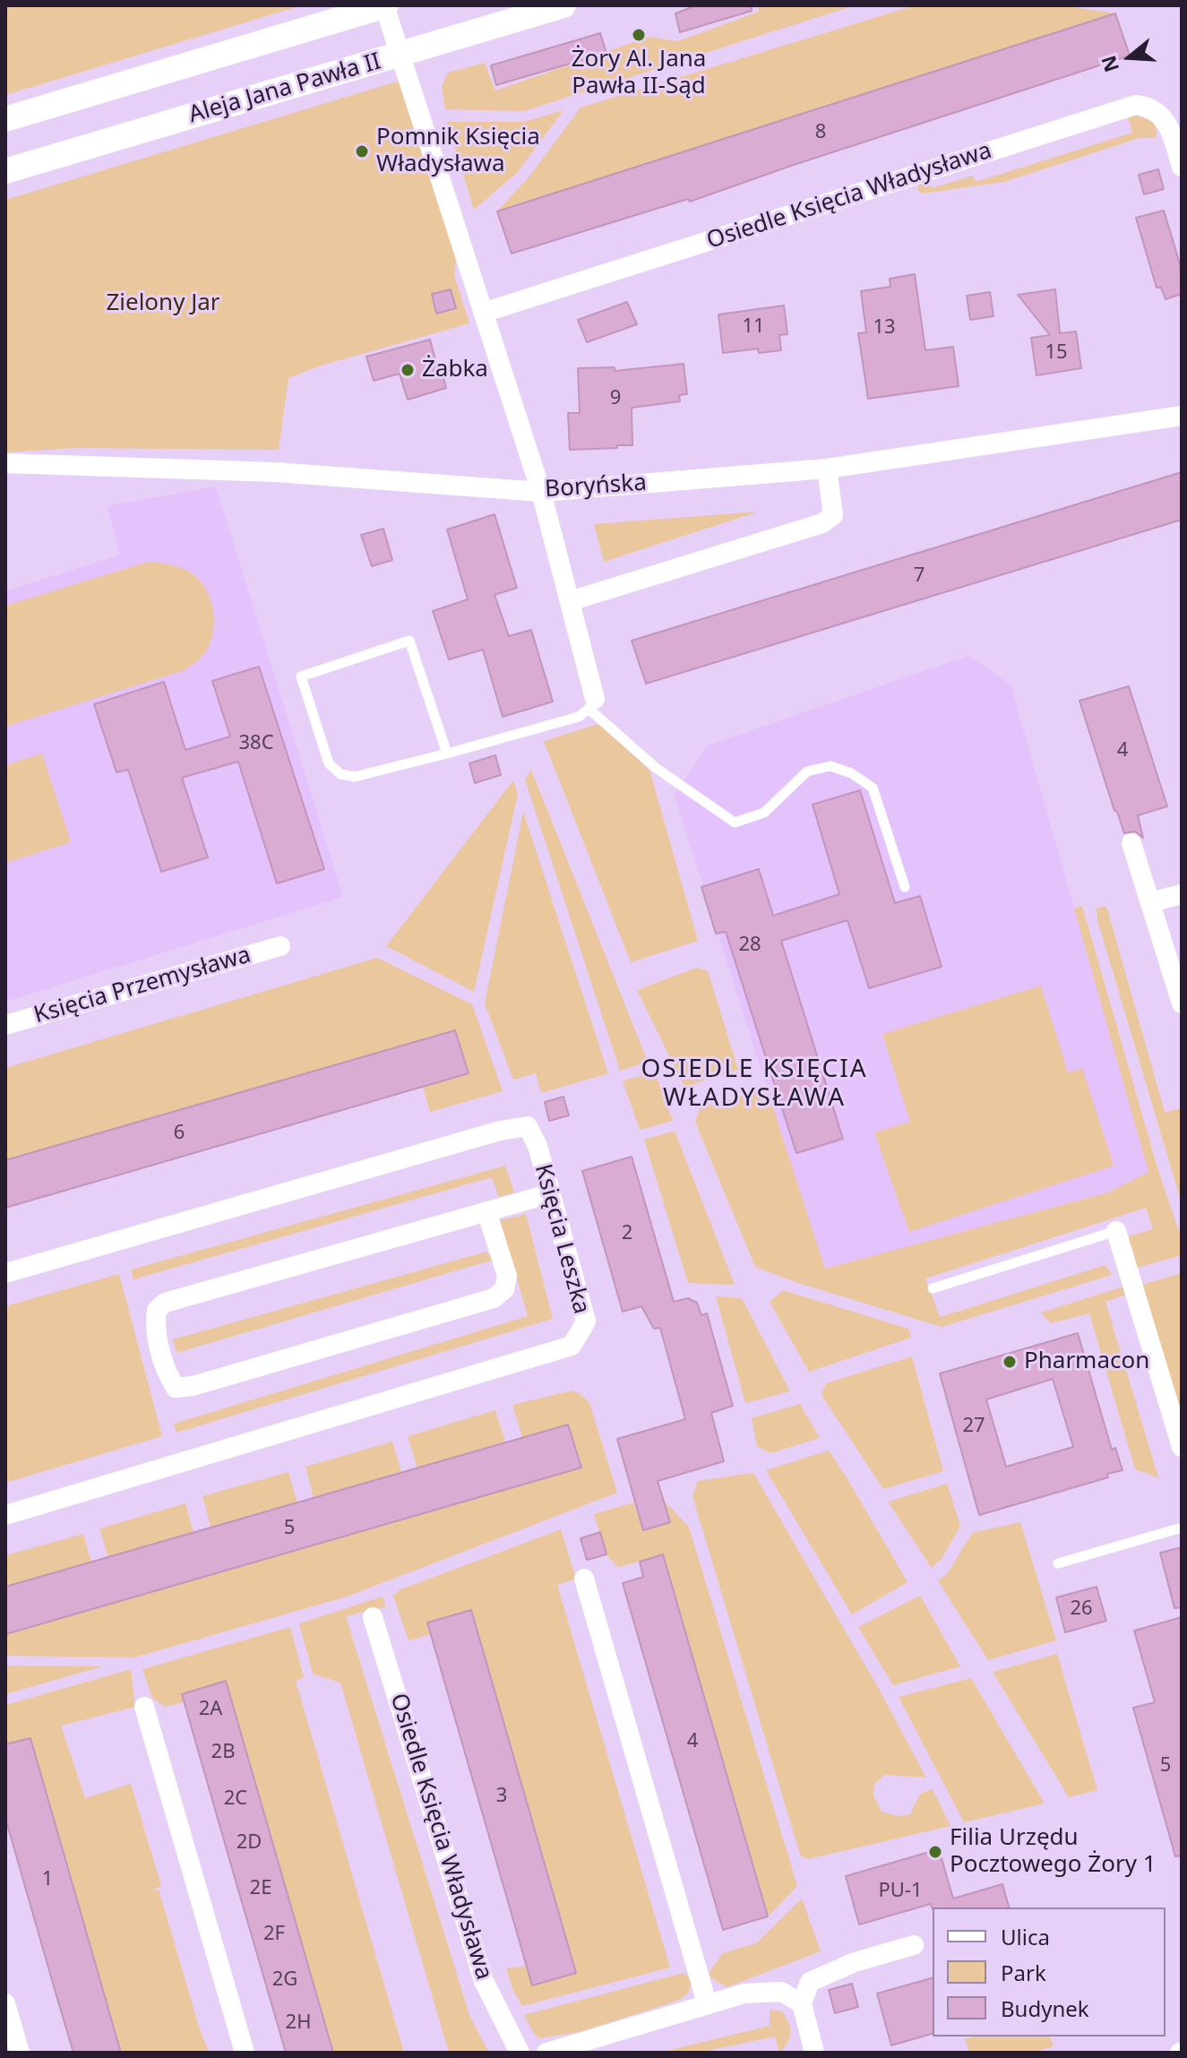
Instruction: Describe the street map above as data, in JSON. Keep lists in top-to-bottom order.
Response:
{
  "streets": {
    "street": [
      "Aleja Jana Pawła II",
      "Osiedle Księcia Władysława",
      "Boryńska",
      "Księcia Przemysława",
      "Księcia Leszka"
    ]
  },
  "districts": ["OSIEDLE KSIĘCIA WŁADYSŁAWA"],
  "parks": ["Zielony Jar"],
  "places": [
    "Żory Al. Jana Pawła II-Sąd",
    "Pomnik Księcia Władysława",
    "Żabka",
    "Pharmacon",
    "Filia Urzędu Pocztowego Żory 1"
  ],
  "house_numbers": [
    "8",
    "11",
    "13",
    "15",
    "9",
    "7",
    "38C",
    "4",
    "28",
    "6",
    "2",
    "27",
    "5",
    "26",
    "2A",
    "4",
    "2B",
    "5",
    "3",
    "2C",
    "2D",
    "1",
    "2E",
    "PU-1",
    "2F",
    "2G",
    "2H"
  ],
  "legend": ["Ulica", "Park", "Budynek"],
  "north": "left"
}
